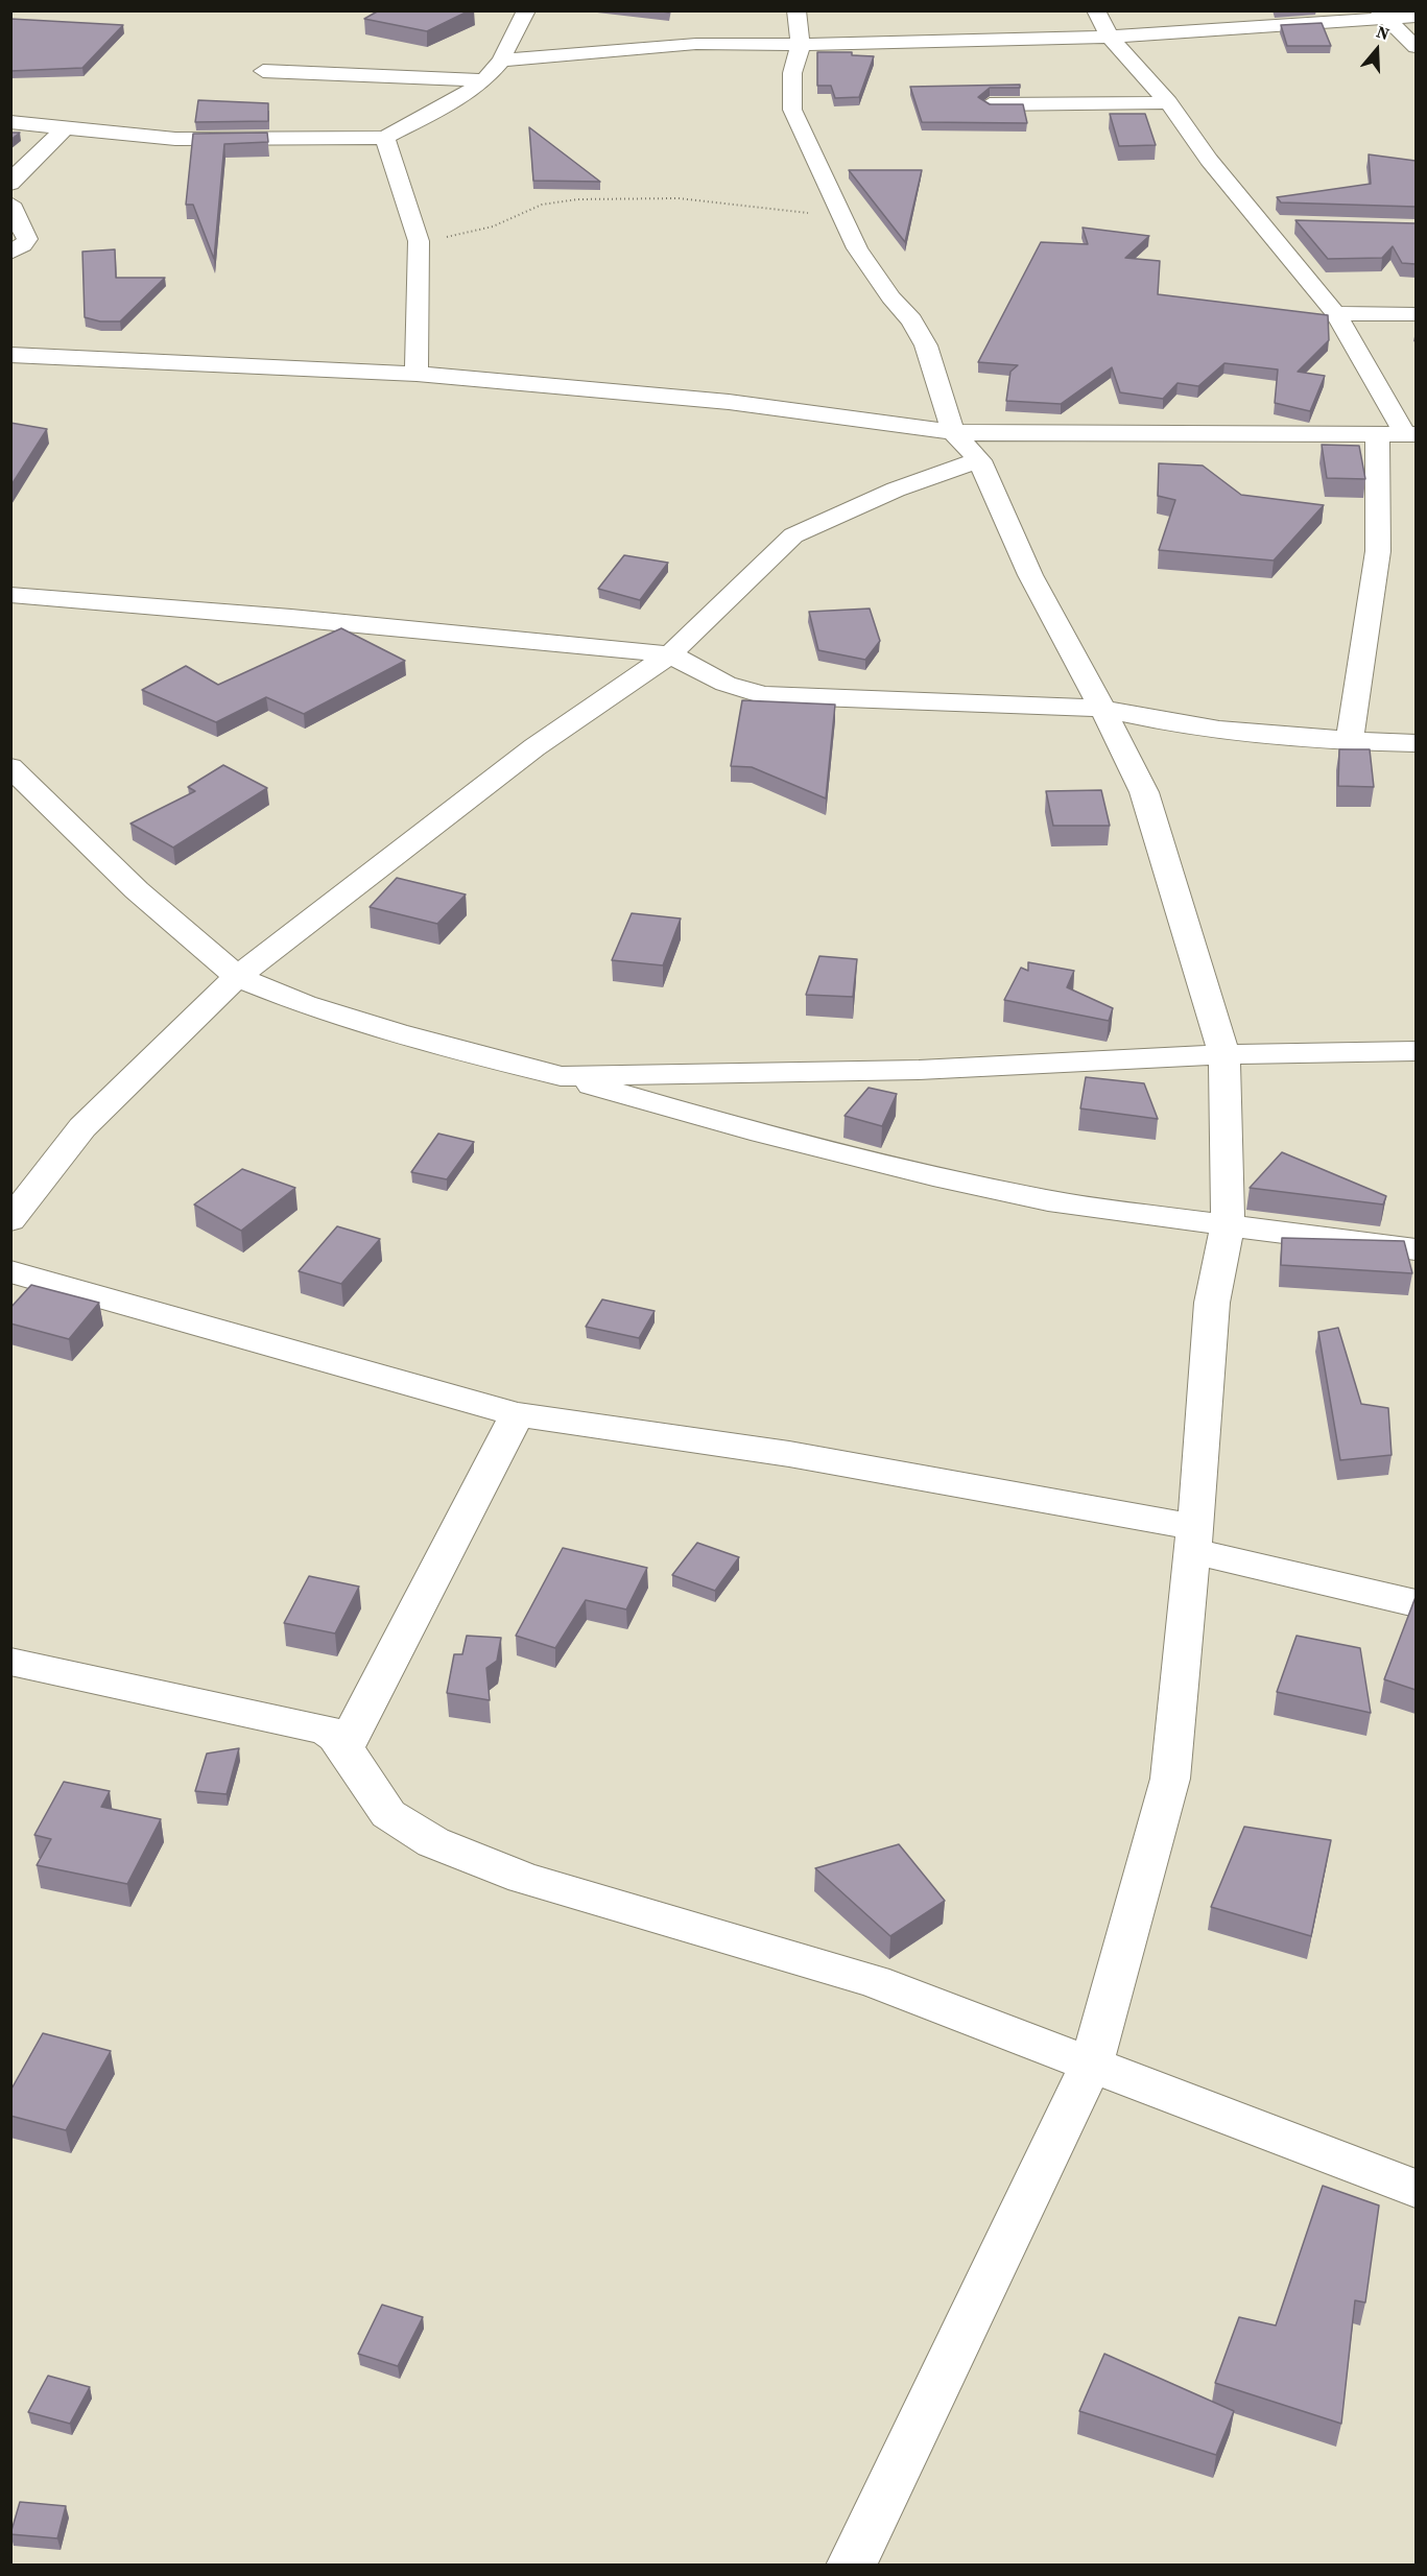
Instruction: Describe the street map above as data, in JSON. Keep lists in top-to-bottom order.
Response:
{
  "north": "top"
}
